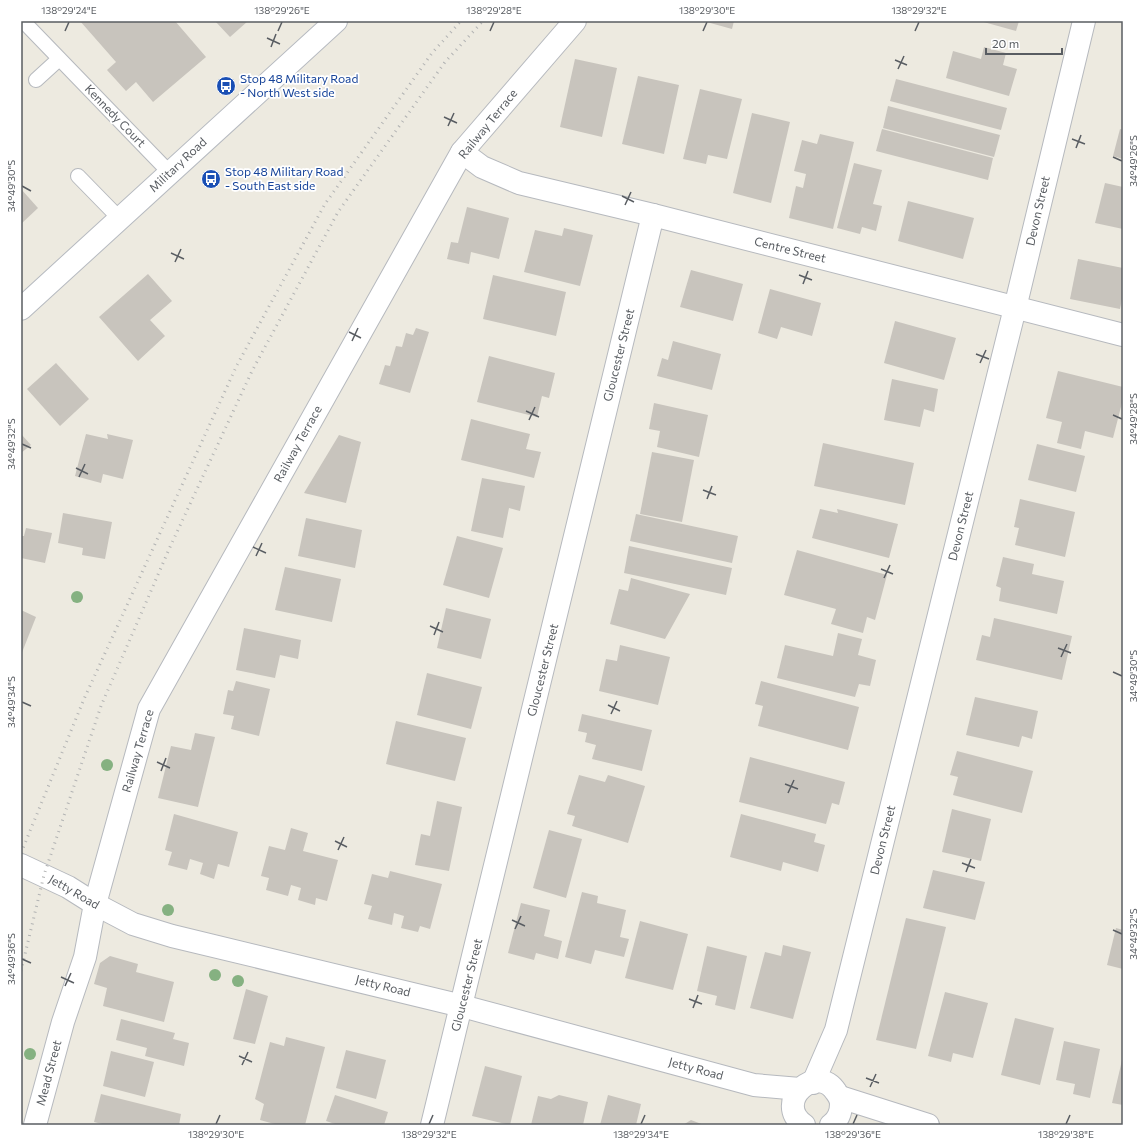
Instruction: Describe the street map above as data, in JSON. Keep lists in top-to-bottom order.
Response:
{
  "streets": {
    "street": [
      "Railway Terrace",
      "Military Road",
      "Devon Street",
      "Centre Street",
      "Gloucester Street",
      "Jetty Road",
      "Mead Street"
    ],
    "lane": ["Kennedy Court"]
  },
  "crossings": [
    ["Kennedy Court", "Military Road"],
    ["Railway Terrace", "Centre Street"],
    ["Railway Terrace", "Jetty Road"],
    ["Railway Terrace", "Mead Street"],
    ["Devon Street", "Centre Street"],
    ["Devon Street", "Jetty Road"],
    ["Centre Street", "Gloucester Street"],
    ["Gloucester Street", "Jetty Road"],
    ["Jetty Road", "Mead Street"]
  ],
  "places": {
    "bus stop": ["Stop 48 Military Road - North West side", "Stop 48 Military Road - South East side"]
  },
  "scale_bar": "20 m",
  "coordinates": [
    "138°29'24\"E",
    "138°29'26\"E",
    "138°29'28\"E",
    "138°29'30\"E",
    "138°29'32\"E",
    "34°49'26\"S",
    "34°49'30\"S",
    "34°49'28\"S",
    "34°49'32\"S",
    "34°49'34\"S",
    "34°49'36\"S",
    "138°29'34\"E",
    "138°29'36\"E",
    "138°29'38\"E"
  ]
}
